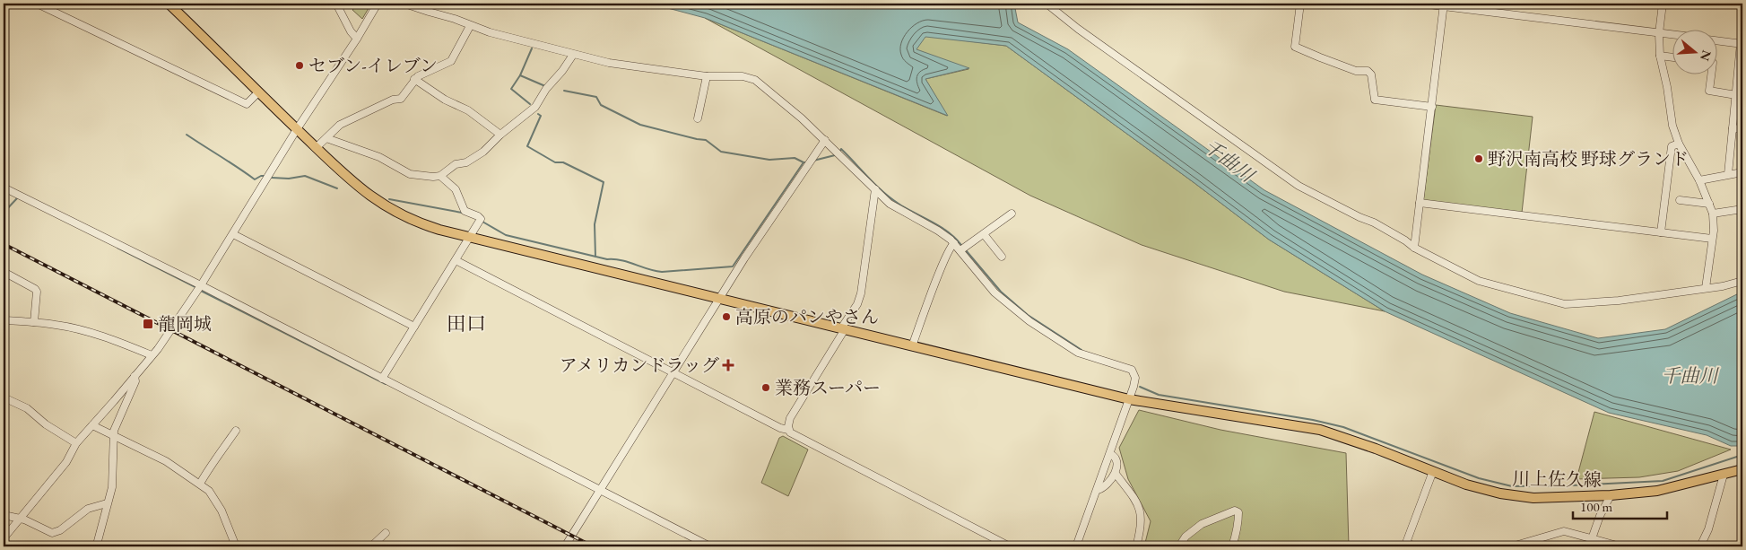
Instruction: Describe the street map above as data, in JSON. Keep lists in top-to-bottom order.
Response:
{
  "streets": {
    "main road": ["川上佐久線"]
  },
  "districts": ["田口"],
  "water": ["千曲川"],
  "places": {
    "other": [
      "セブン-イレブン",
      "野沢南高校 野球グランド",
      "高原のパンやさん",
      "業務スーパー"
    ],
    "transit": ["龍岡城"],
    "health": ["アメリカンドラッグ"]
  },
  "scale_bar": "100 m",
  "north": "right"
}
